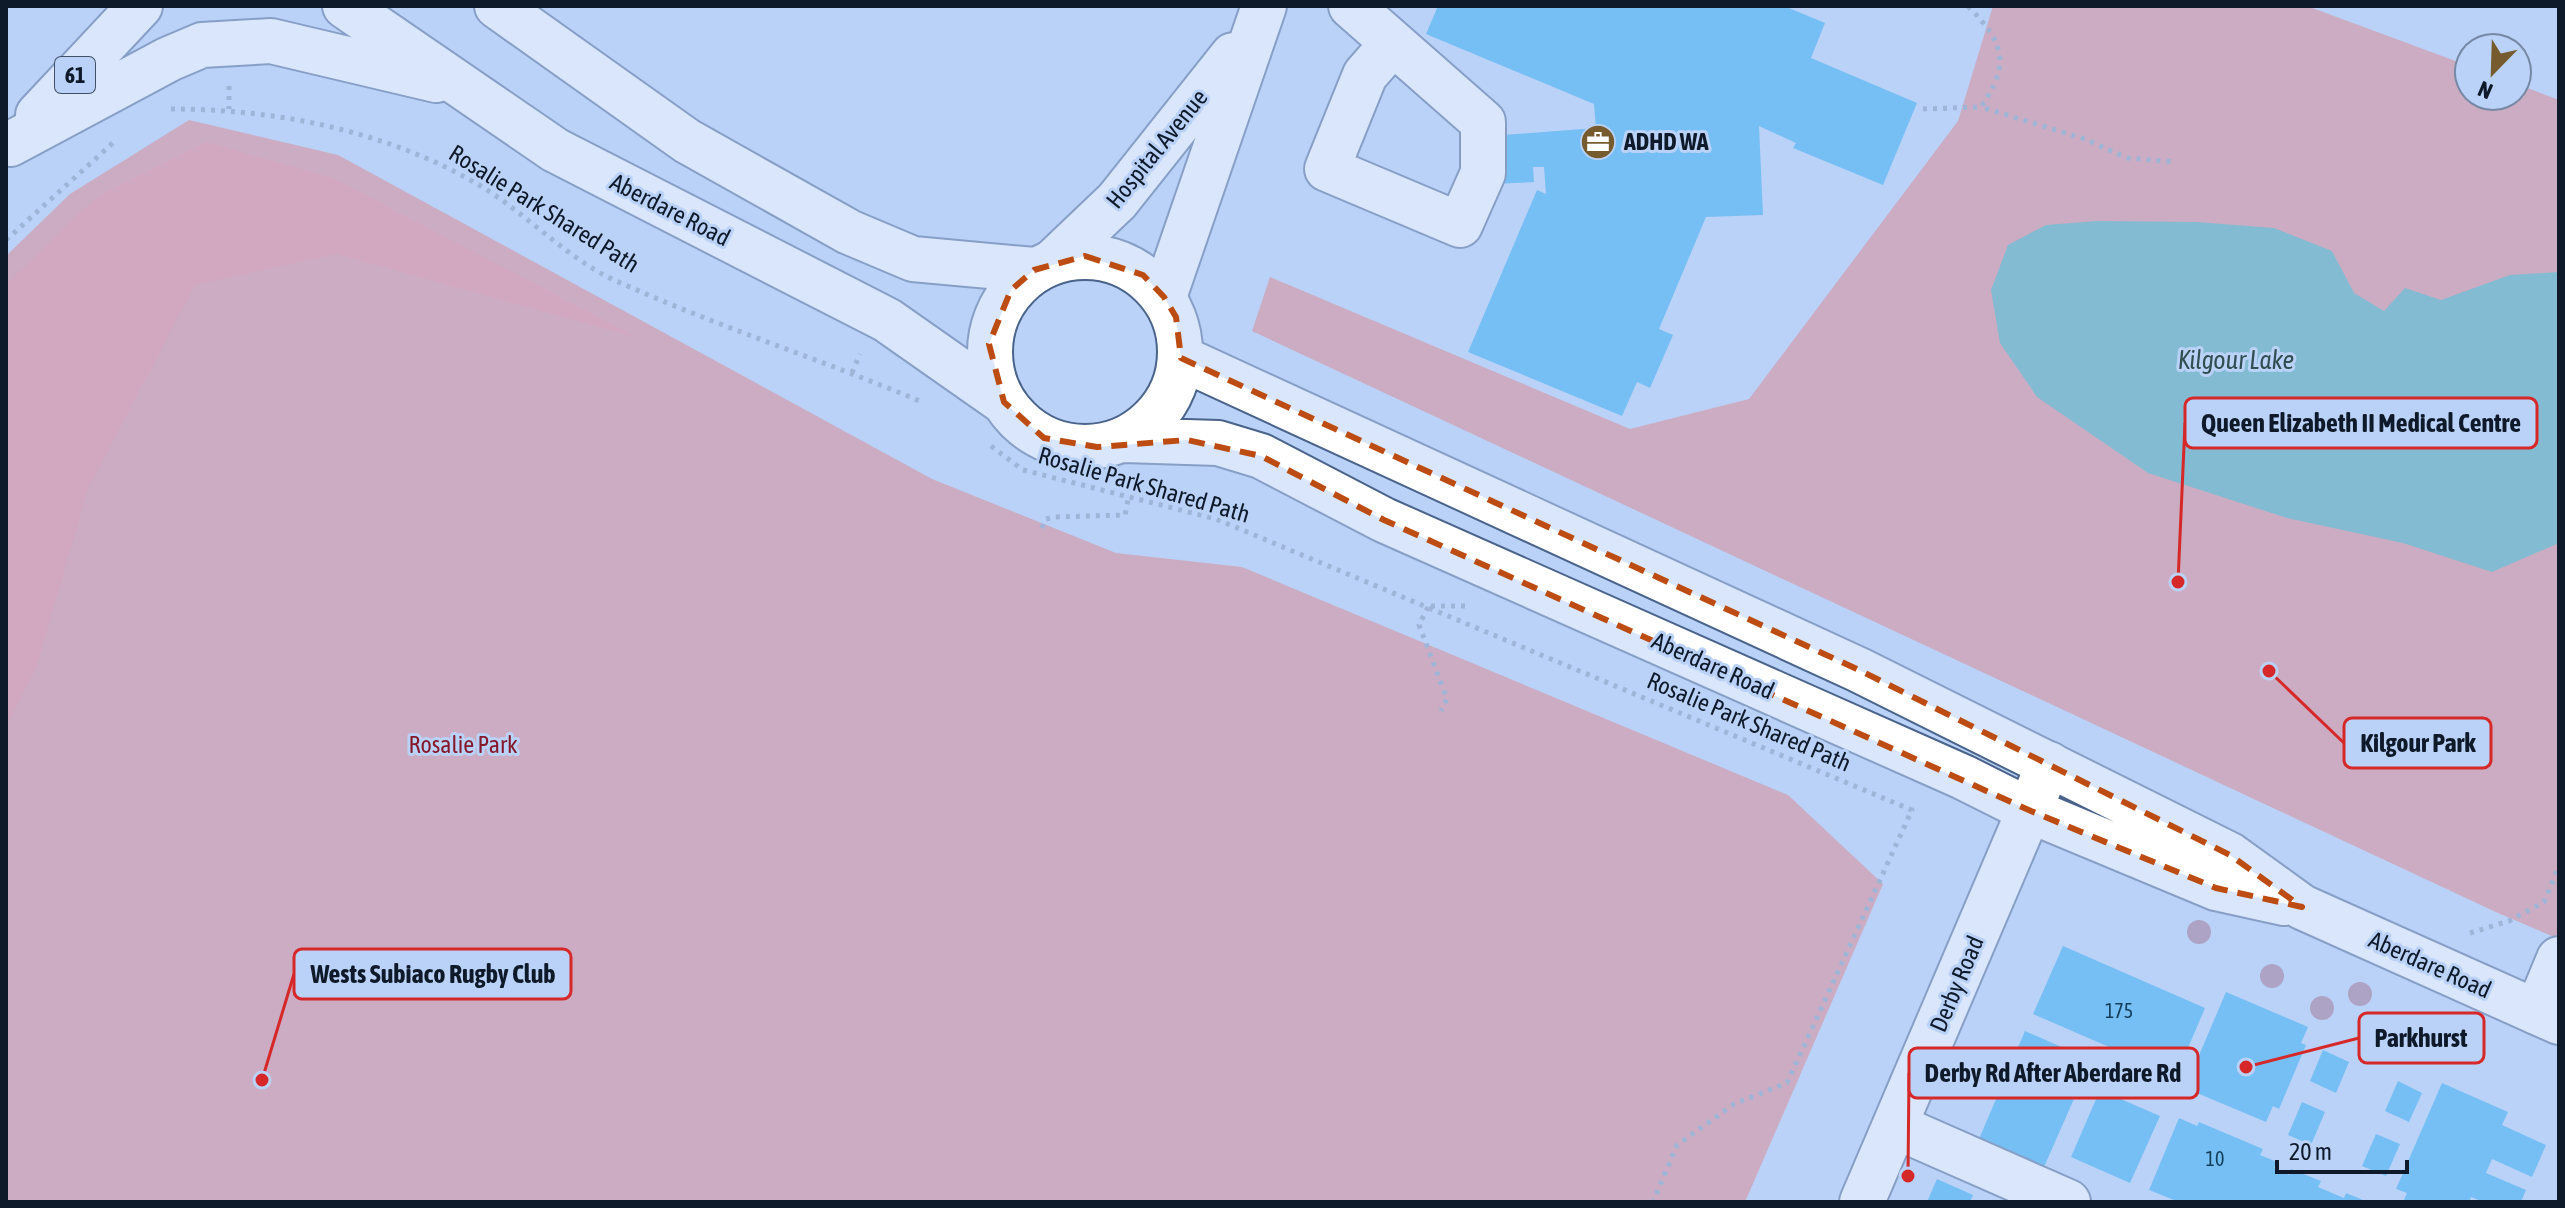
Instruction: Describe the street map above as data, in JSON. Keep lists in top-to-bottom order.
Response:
{
  "streets": {
    "main road": [
      "61",
      "Hospital Avenue",
      "Aberdare Road",
      "Derby Road"
    ],
    "path": ["Rosalie Park Shared Path"]
  },
  "crossings": [
    ["Hospital Avenue", "Aberdare Road"],
    ["Aberdare Road", "Derby Road"]
  ],
  "water": ["Kilgour Lake"],
  "parks": ["Rosalie Park"],
  "places": {
    "office": ["ADHD WA"],
    "other": [
      "Queen Elizabeth II Medical Centre",
      "Kilgour Park",
      "Parkhurst",
      "Wests Subiaco Rugby Club",
      "Derby Rd After Aberdare Rd"
    ]
  },
  "house_numbers": ["175", "10"],
  "scale_bar": "20 m",
  "north": "bottom left"
}
